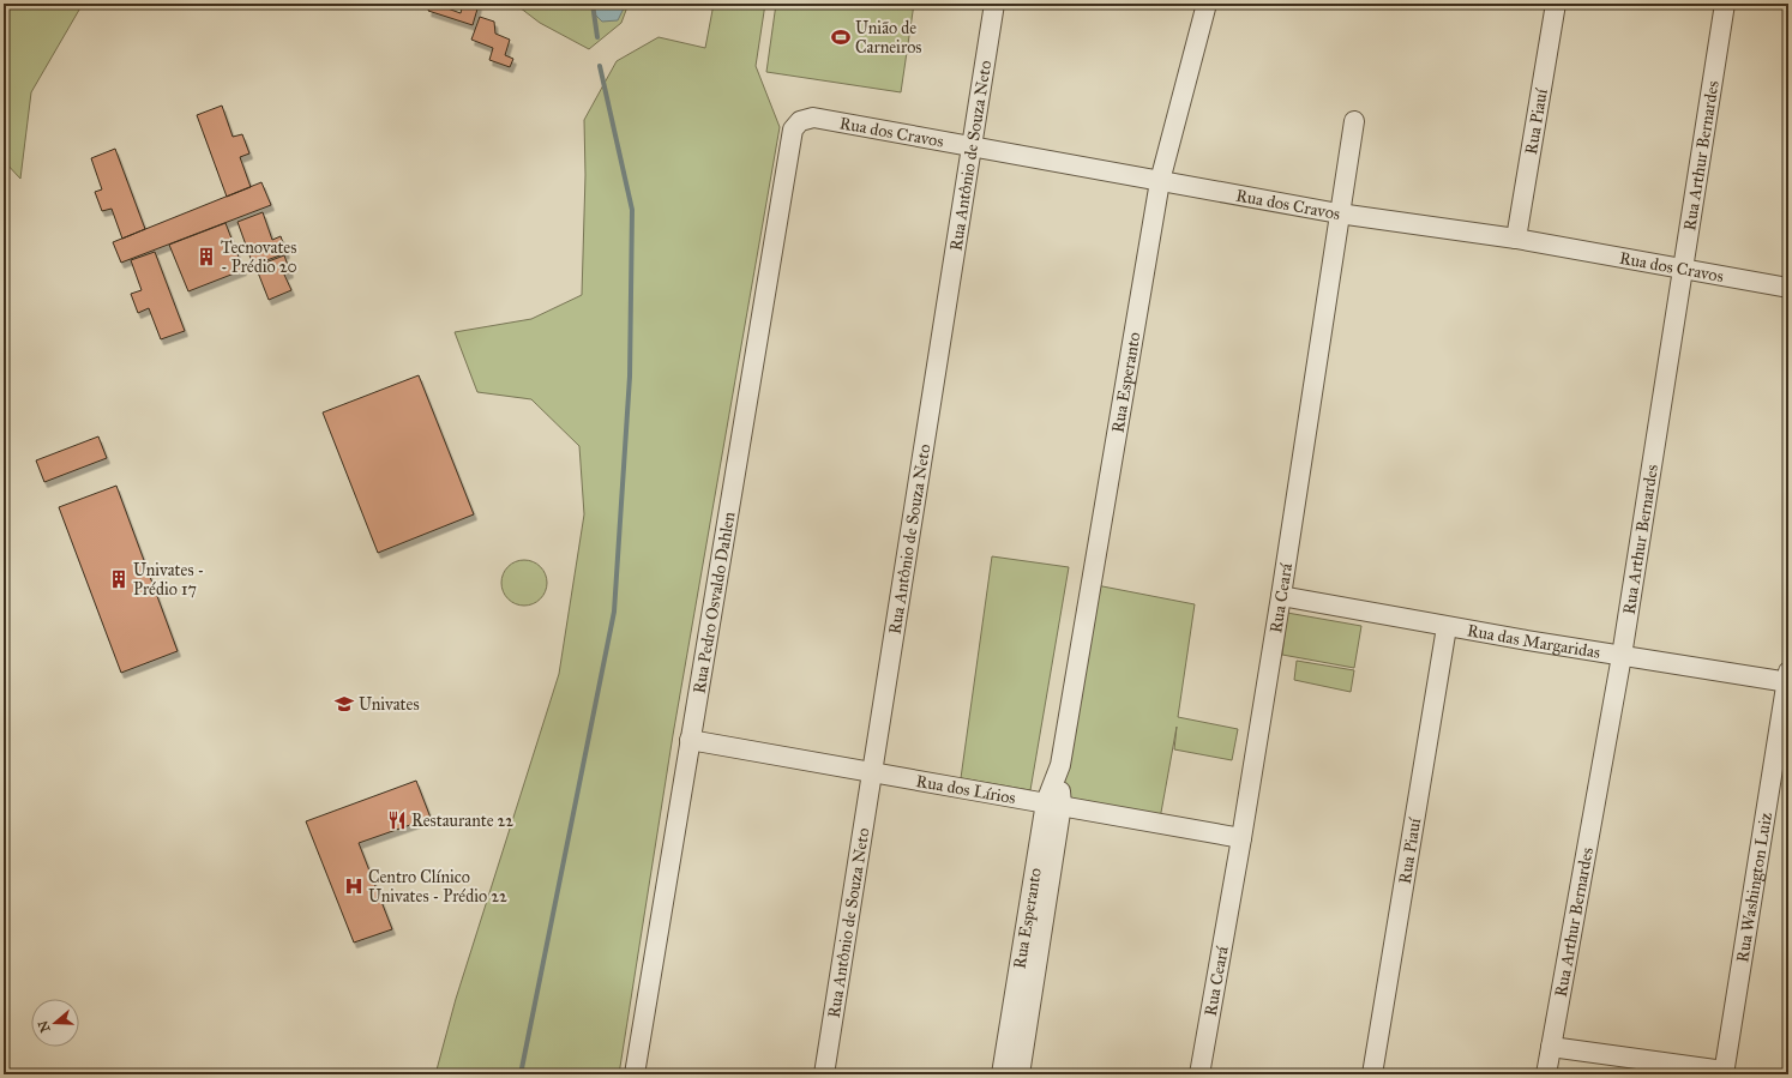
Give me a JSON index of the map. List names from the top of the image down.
{
  "streets": {
    "street": [
      "Rua Piauí",
      "Rua dos Cravos",
      "Rua Antônio de Souza Neto",
      "Rua Arthur Bernardes",
      "Rua Esperanto",
      "Rua Ceará",
      "Rua Pedro Osvaldo Dahlen",
      "Rua das Margaridas",
      "Rua dos Lírios",
      "Rua Washington Luiz"
    ]
  },
  "crossings": [
    ["Rua Piauí", "Rua dos Cravos"],
    ["Rua Piauí", "Rua das Margaridas"],
    ["Rua dos Cravos", "Rua Antônio de Souza Neto"],
    ["Rua dos Cravos", "Rua Arthur Bernardes"],
    ["Rua dos Cravos", "Rua Esperanto"],
    ["Rua dos Cravos", "Rua Ceará"],
    ["Rua dos Cravos", "Rua Pedro Osvaldo Dahlen"],
    ["Rua Antônio de Souza Neto", "Rua dos Lírios"],
    ["Rua Arthur Bernardes", "Rua das Margaridas"],
    ["Rua Esperanto", "Rua dos Lírios"],
    ["Rua Ceará", "Rua das Margaridas"],
    ["Rua Ceará", "Rua dos Lírios"],
    ["Rua Pedro Osvaldo Dahlen", "Rua dos Lírios"],
    ["Rua das Margaridas", "Rua Washington Luiz"]
  ],
  "places": {
    "sports": ["União de Carneiros"],
    "building": ["Tecnovates - Prédio 20", "Univates - Prédio 17"],
    "school or university": ["Univates"],
    "restaurant": ["Restaurante 22"],
    "hospital": ["Centro Clínico Univates - Prédio 22"]
  },
  "north": "left"
}
